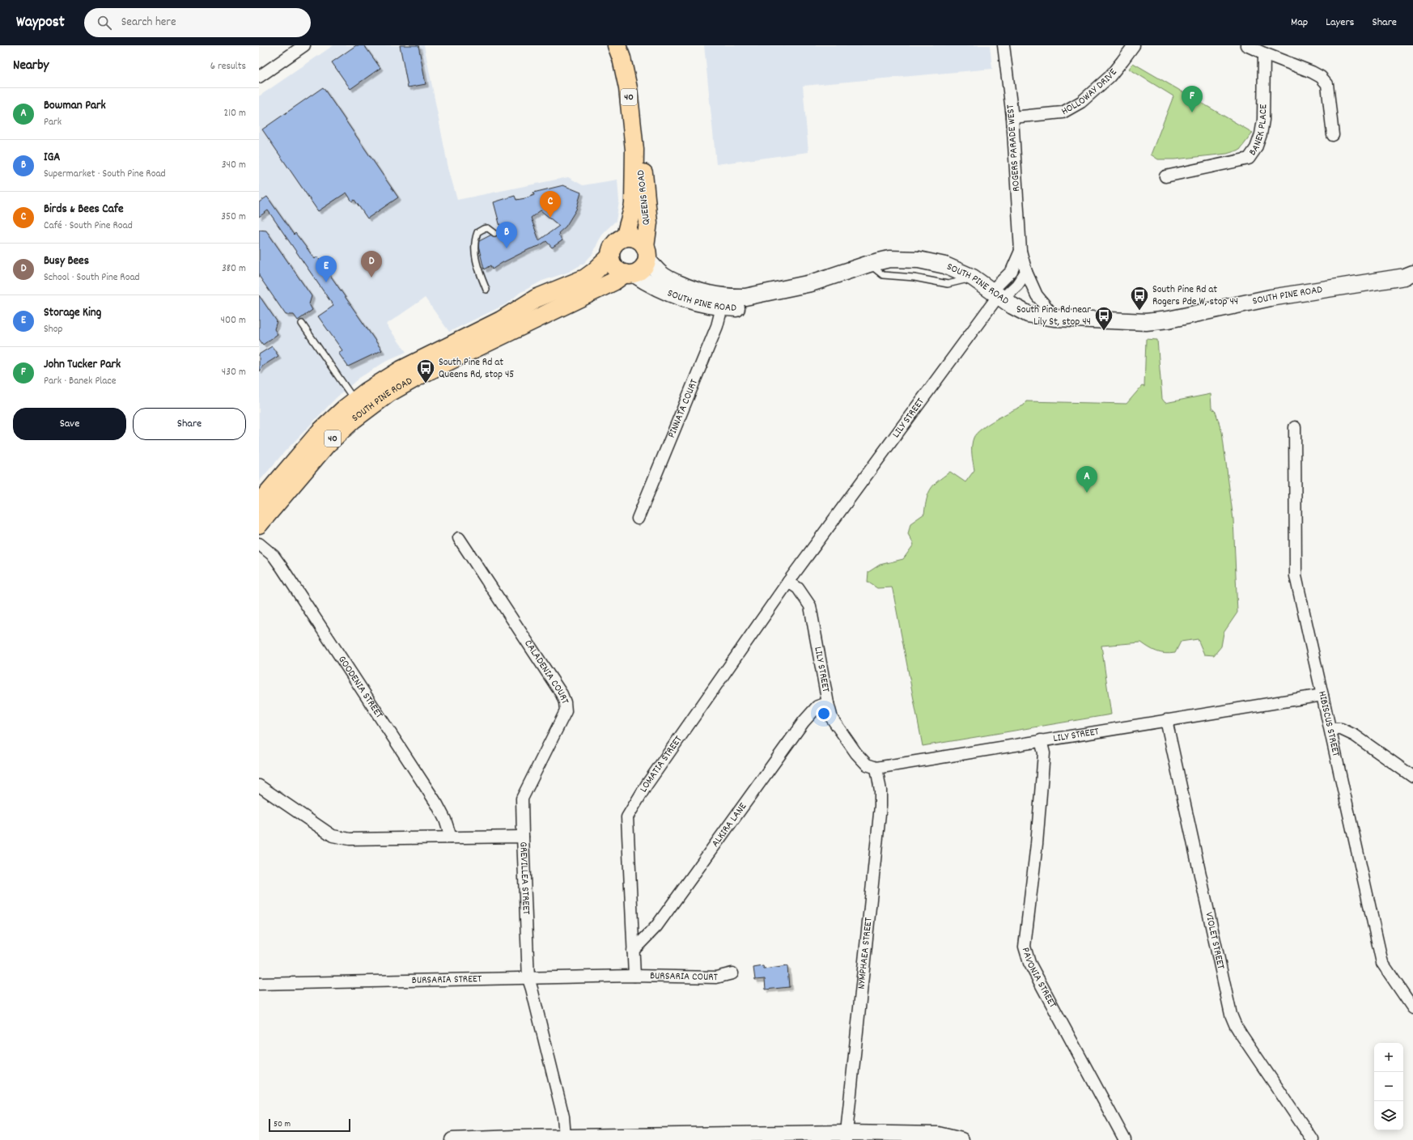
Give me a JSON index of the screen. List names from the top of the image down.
{
  "streets": {
    "main road": ["40", "QUEENS ROAD", "SOUTH PINE ROAD"],
    "street": [
      "HOLLOWAY DRIVE",
      "BANEK PLACE",
      "ROGERS PARADE WEST",
      "PINNATA COURT",
      "LILY STREET",
      "CALADENIA COURT",
      "GOODENIA STREET",
      "HIBISCUS STREET",
      "LOMATIA STREET",
      "ALKIRA LANE",
      "GREVILLEA STREET",
      "VIOLET STREET",
      "NYMPHAEA STREET",
      "BURSARIA COURT",
      "PAVONIA STREET",
      "BURSARIA STREET"
    ]
  },
  "crossings": [
    ["HOLLOWAY DRIVE", "ROGERS PARADE WEST"],
    ["40", "QUEENS ROAD"],
    ["40", "SOUTH PINE ROAD"],
    ["ROGERS PARADE WEST", "SOUTH PINE ROAD"],
    ["ROGERS PARADE WEST", "LILY STREET"],
    ["QUEENS ROAD", "SOUTH PINE ROAD"],
    ["SOUTH PINE ROAD", "PINNATA COURT"],
    ["SOUTH PINE ROAD", "LILY STREET"],
    ["LILY STREET", "HIBISCUS STREET"],
    ["LILY STREET", "LOMATIA STREET"],
    ["LILY STREET", "ALKIRA LANE"],
    ["LILY STREET", "VIOLET STREET"],
    ["LILY STREET", "NYMPHAEA STREET"],
    ["LILY STREET", "PAVONIA STREET"],
    ["CALADENIA COURT", "GREVILLEA STREET"],
    ["GOODENIA STREET", "GREVILLEA STREET"],
    ["LOMATIA STREET", "ALKIRA LANE"],
    ["LOMATIA STREET", "BURSARIA COURT"],
    ["LOMATIA STREET", "BURSARIA STREET"],
    ["GREVILLEA STREET", "BURSARIA STREET"],
    ["BURSARIA COURT", "BURSARIA STREET"]
  ],
  "places": {
    "bus stop": ["South Pine Rd at Rogers Pde W, stop 44", "South Pine Rd near Lily St, stop 44", "South Pine Rd at Queens Rd, stop 45"]
  },
  "scale_bar": "50 m",
  "page": {
    "header": "Waypost",
    "search": "Search here",
    "nav": ["Map", "Layers", "Share"],
    "heading": ["Nearby", "6 results"],
    "pins": [
      "F",
      "C",
      "B",
      "D",
      "E",
      "A"
    ],
    "list": [
      {
        "mark": "A",
        "name": "Bowman Park",
        "note": "Park",
        "value": "210 m"
      },
      {
        "mark": "B",
        "name": "IGA",
        "note": "Supermarket · South Pine Road",
        "value": "340 m"
      },
      {
        "mark": "C",
        "name": "Birds & Bees Cafe",
        "note": "Café · South Pine Road",
        "value": "350 m"
      },
      {
        "mark": "D",
        "name": "Busy Bees",
        "note": "School · South Pine Road",
        "value": "380 m"
      },
      {
        "mark": "E",
        "name": "Storage King",
        "note": "Shop",
        "value": "400 m"
      },
      {
        "mark": "F",
        "name": "John Tucker Park",
        "note": "Park · Banek Place",
        "value": "430 m"
      }
    ],
    "buttons": ["Save", "Share"],
    "map_buttons": ["+", "−"],
    "scale": "50 m"
  }
}
